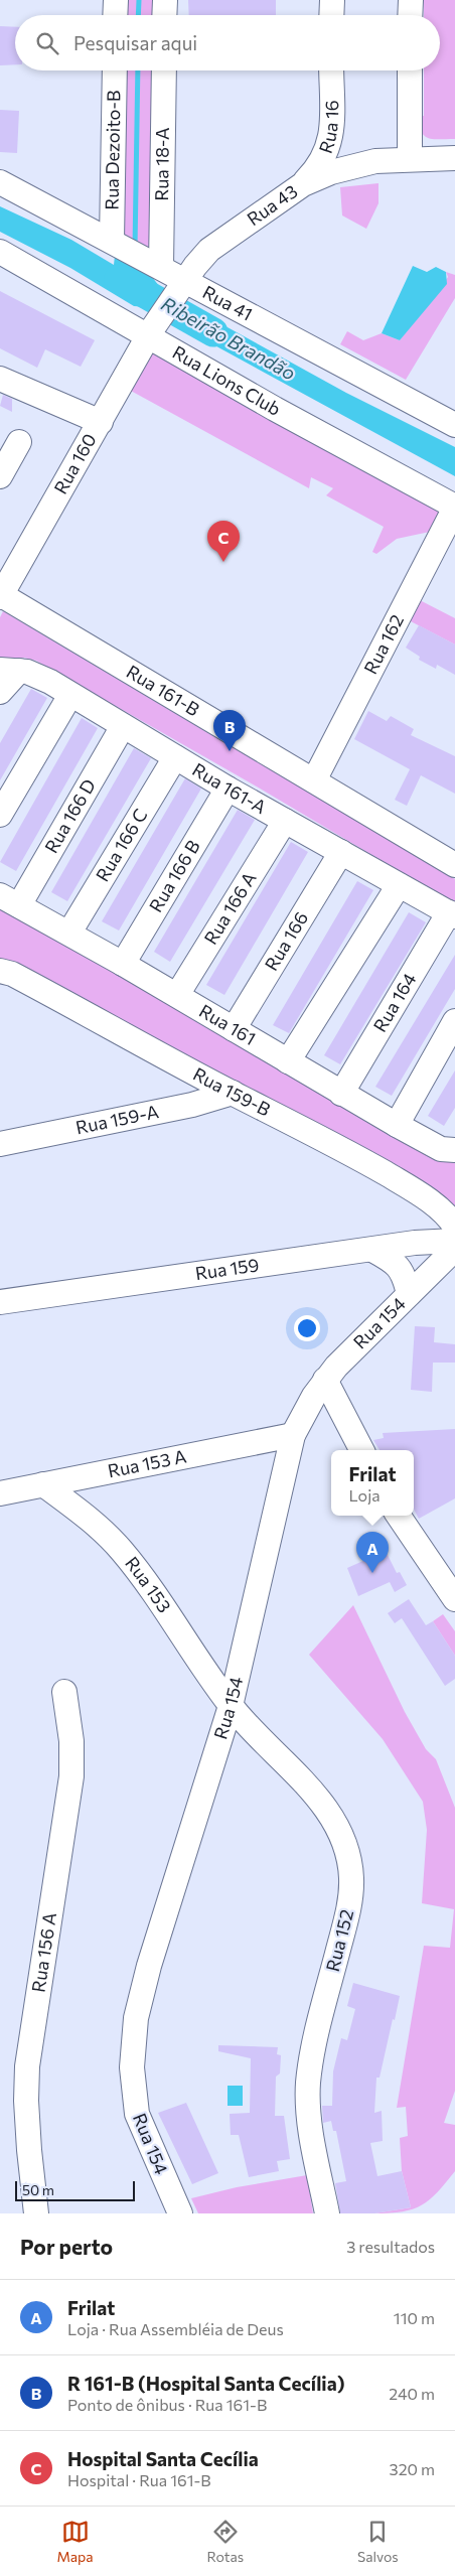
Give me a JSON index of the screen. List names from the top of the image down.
{
  "streets": {
    "street": [
      "Rua 16",
      "Rua Dezoito-B",
      "Rua 18-A",
      "Rua 43",
      "Rua 41",
      "Rua Lions Club",
      "Rua 160",
      "Rua 162",
      "Rua 161-B",
      "Rua 161-A",
      "Rua 166 D",
      "Rua 166 C",
      "Rua 166 B",
      "Rua 166 A",
      "Rua 166",
      "Rua 164",
      "Rua 161",
      "Rua 159-B",
      "Rua 159-A",
      "Rua 159",
      "Rua 154",
      "Rua 153 A",
      "Rua 153",
      "Rua 152",
      "Rua 156 A"
    ]
  },
  "crossings": [
    ["Rua 16", "Rua 43"],
    ["Rua Dezoito-B", "Rua 41"],
    ["Rua 18-A", "Rua 43"],
    ["Rua 18-A", "Rua 41"],
    ["Rua 43", "Rua 41"],
    ["Rua Lions Club", "Rua 160"],
    ["Rua Lions Club", "Rua 162"],
    ["Rua 160", "Rua 161-B"],
    ["Rua 162", "Rua 161-B"],
    ["Rua 161-A", "Rua 166 D"],
    ["Rua 161-A", "Rua 166 C"],
    ["Rua 161-A", "Rua 166 B"],
    ["Rua 161-A", "Rua 166 A"],
    ["Rua 161-A", "Rua 166"],
    ["Rua 161-A", "Rua 164"],
    ["Rua 166 D", "Rua 161"],
    ["Rua 166 C", "Rua 161"],
    ["Rua 166 B", "Rua 161"],
    ["Rua 166 A", "Rua 161"],
    ["Rua 166", "Rua 161"],
    ["Rua 164", "Rua 161"],
    ["Rua 159-B", "Rua 159-A"],
    ["Rua 154", "Rua 153 A"],
    ["Rua 154", "Rua 153"],
    ["Rua 154", "Rua 152"],
    ["Rua 153 A", "Rua 153"],
    ["Rua 153", "Rua 152"]
  ],
  "water": ["Ribeirão Brandão"],
  "scale_bar": "50 m",
  "page": {
    "search": "Pesquisar aqui",
    "pins": ["C", "B", "A"],
    "popup": ["Frilat", "Loja"],
    "scale": "50 m",
    "heading": ["Por perto", "3 resultados"],
    "list": [
      {
        "mark": "A",
        "name": "Frilat",
        "note": "Loja · Rua Assembléia de Deus",
        "value": "110 m"
      },
      {
        "mark": "B",
        "name": "R 161-B (Hospital Santa Cecília)",
        "note": "Ponto de ônibus · Rua 161-B",
        "value": "240 m"
      },
      {
        "mark": "C",
        "name": "Hospital Santa Cecília",
        "note": "Hospital · Rua 161-B",
        "value": "320 m"
      }
    ],
    "nav": ["Mapa", "Rotas", "Salvos"]
  }
}
